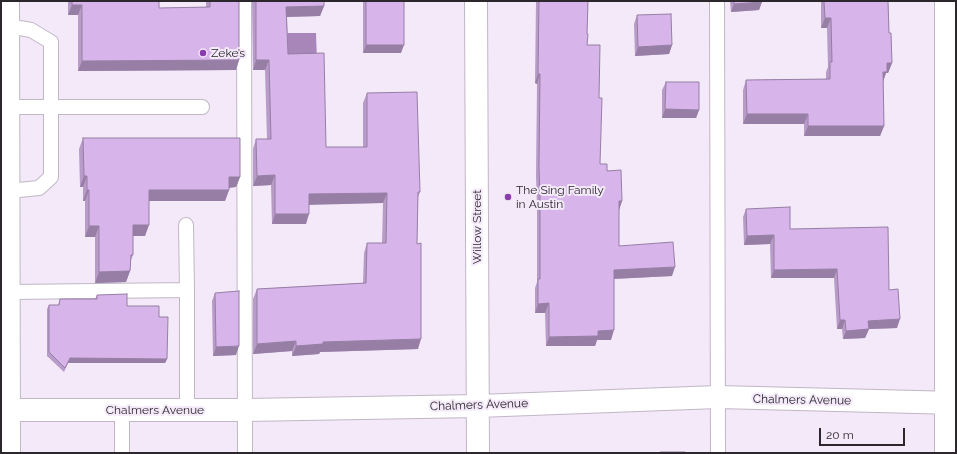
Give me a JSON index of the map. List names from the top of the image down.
{
  "streets": {
    "street": ["Willow Street", "Chalmers Avenue"]
  },
  "crossings": [
    ["Willow Street", "Chalmers Avenue"]
  ],
  "places": ["Zeke’s", "The Sing Family in Austin"],
  "scale_bar": "20 m"
}
